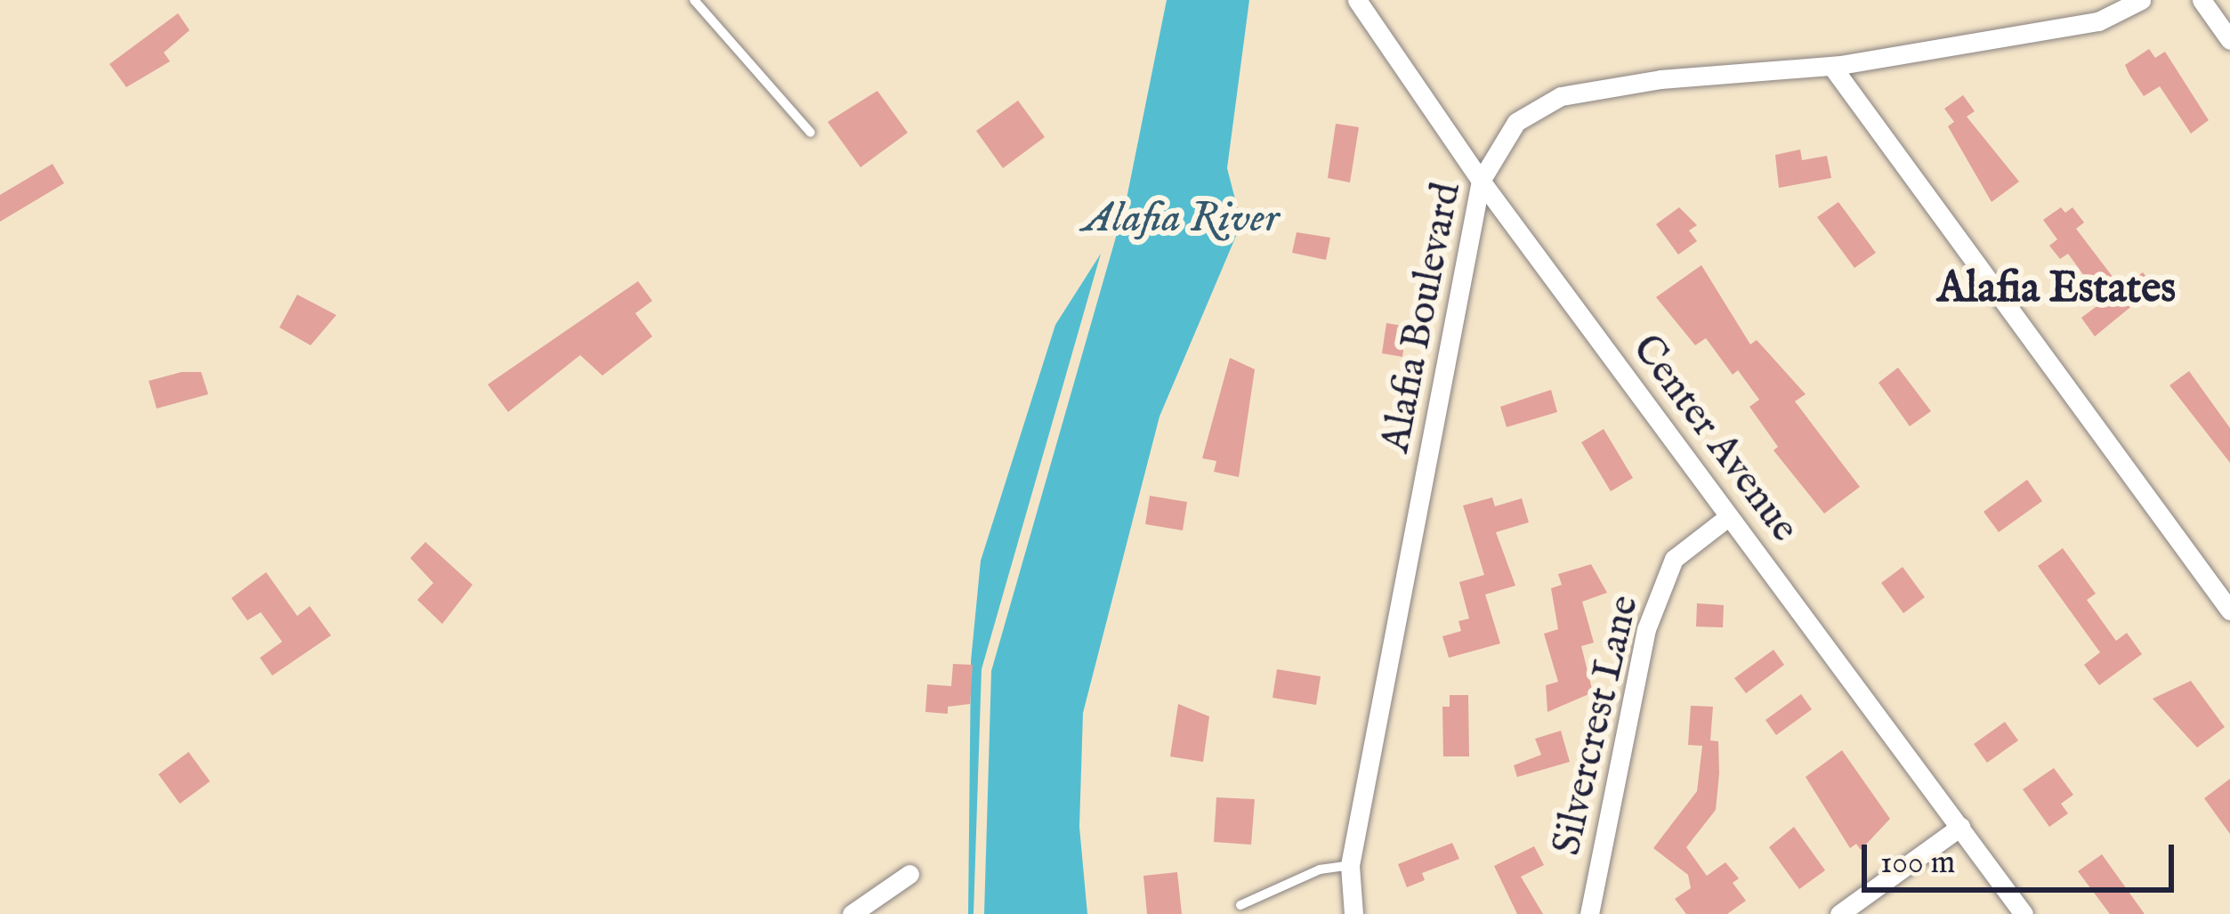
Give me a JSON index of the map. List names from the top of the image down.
{
  "streets": {
    "street": ["Alafia Boulevard", "Center Avenue", "Silvercrest Lane"]
  },
  "crossings": [
    ["Alafia Boulevard", "Center Avenue"],
    ["Center Avenue", "Silvercrest Lane"]
  ],
  "districts": ["Alafia Estates"],
  "water": ["Alafia River"],
  "scale_bar": "100 m"
}
